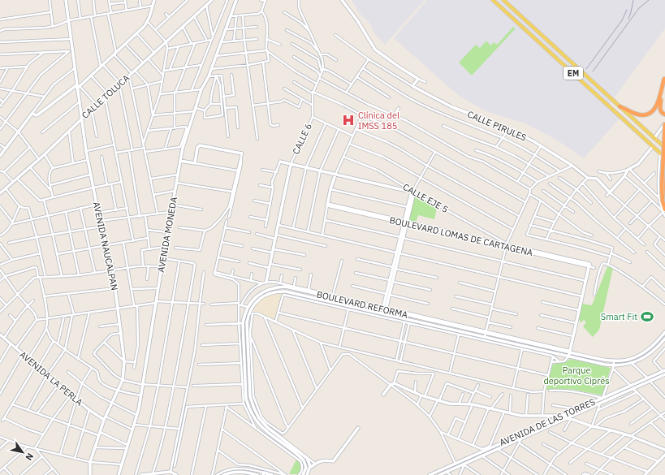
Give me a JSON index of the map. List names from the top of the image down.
{
  "streets": {
    "main road": [
      "EM",
      "CALLE TOLUCA",
      "CALLE PIRULES",
      "CALLE 6",
      "AVENIDA MONEDA",
      "BOULEVARD LOMAS DE CARTAGENA",
      "AVENIDA NAUCALPAN",
      "BOULEVARD REFORMA",
      "AVENIDA LA PERLA",
      "AVENIDA DE LAS TORRES"
    ],
    "street": ["CALLE EJE 5"]
  },
  "crossings": [
    ["CALLE TOLUCA", "AVENIDA NAUCALPAN"],
    ["CALLE EJE 5", "BOULEVARD LOMAS DE CARTAGENA"],
    ["AVENIDA NAUCALPAN", "AVENIDA LA PERLA"]
  ],
  "parks": ["Parque deportivo Ciprés"],
  "places": {
    "hospital": ["Clínica del IMSS 185"],
    "sports": ["Smart Fit"]
  },
  "north": "bottom right"
}
